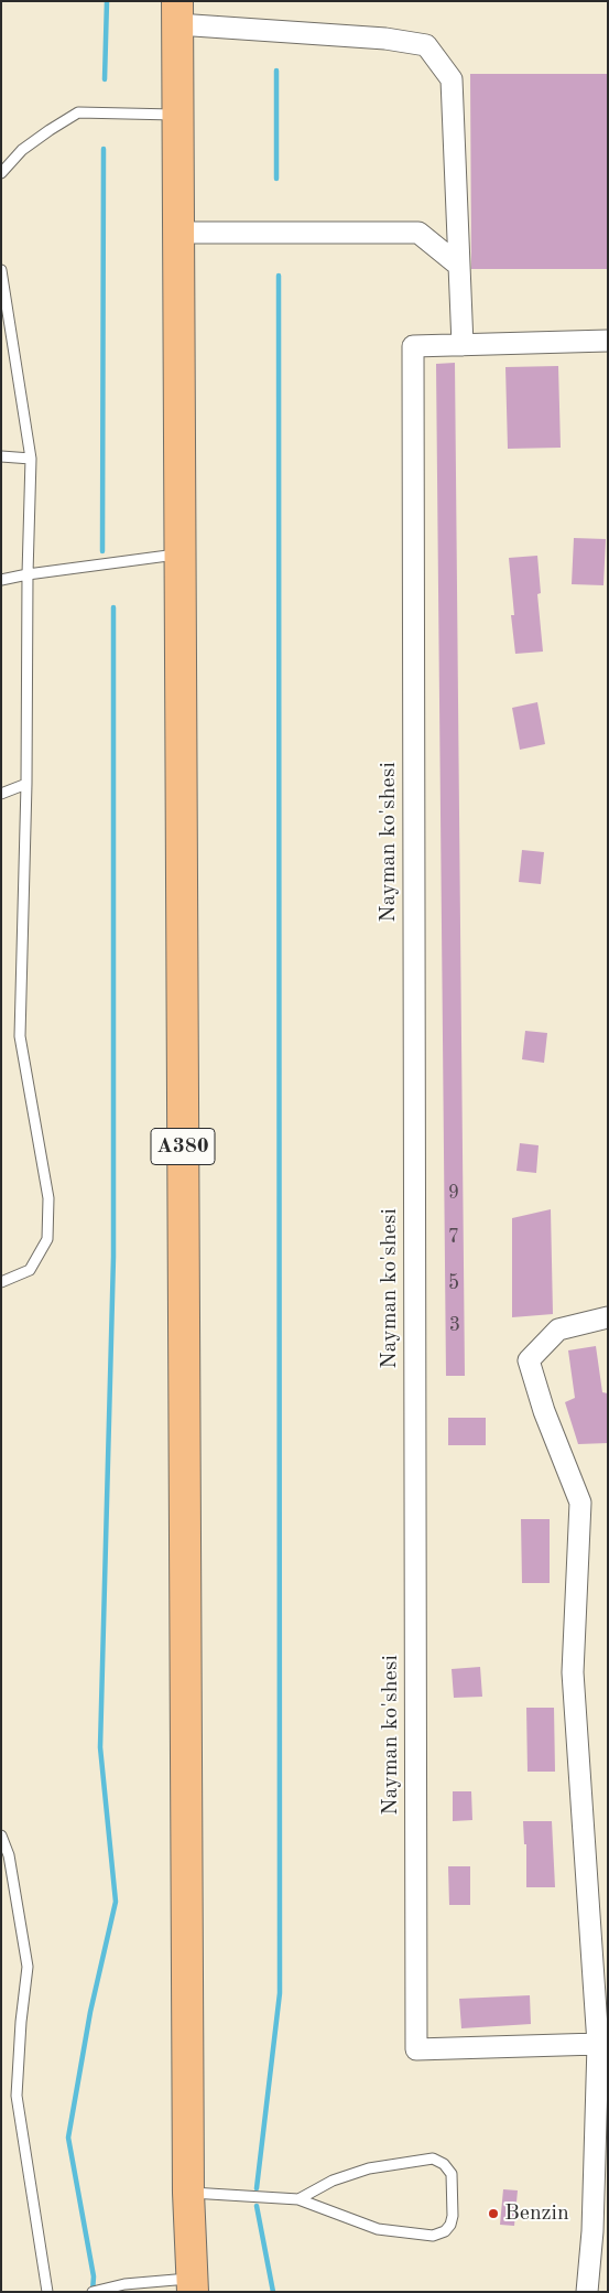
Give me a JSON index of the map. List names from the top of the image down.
{
  "streets": {
    "highway": ["A380"],
    "street": ["Nayman ko'shesi"]
  },
  "places": ["Benzin"],
  "house_numbers": [
    "9",
    "7",
    "5",
    "3"
  ]
}
